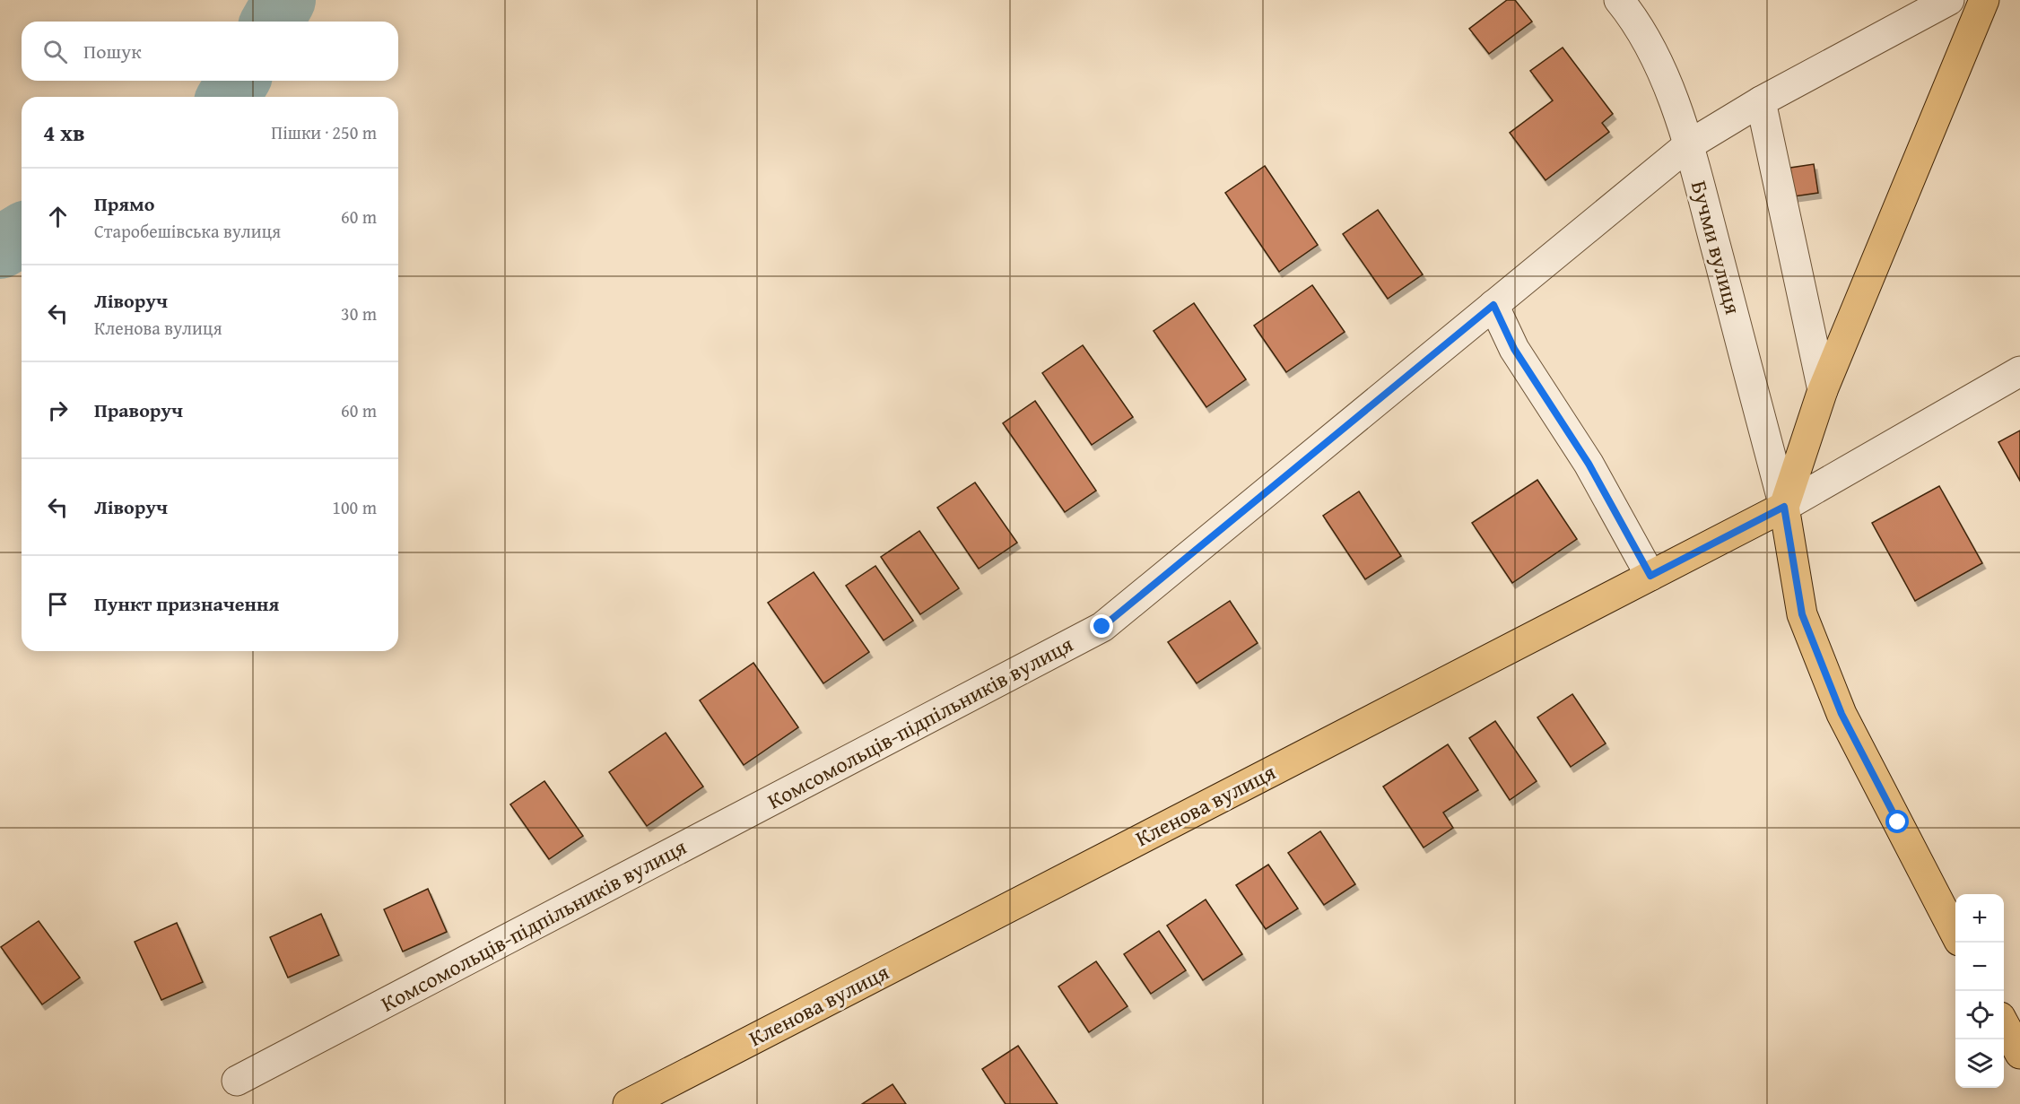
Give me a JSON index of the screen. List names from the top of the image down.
{
  "streets": {
    "main road": ["Кленова вулиця"],
    "street": ["Бучми вулиця", "Комсомольців-підпільників вулиця"]
  },
  "crossings": [
    ["Бучми вулиця", "Комсомольців-підпільників вулиця"],
    ["Бучми вулиця", "Кленова вулиця"]
  ],
  "page": {
    "search": "Пошук",
    "heading": ["4 хв", "Пішки · 250 m"],
    "list": [
      ["Прямо", "Старобешівська вулиця", "60 m"],
      ["Ліворуч", "Кленова вулиця", "30 m"],
      ["Праворуч", "60 m"],
      ["Ліворуч", "100 m"],
      "Пункт призначення"
    ],
    "map_buttons": ["+", "−"]
  }
}
